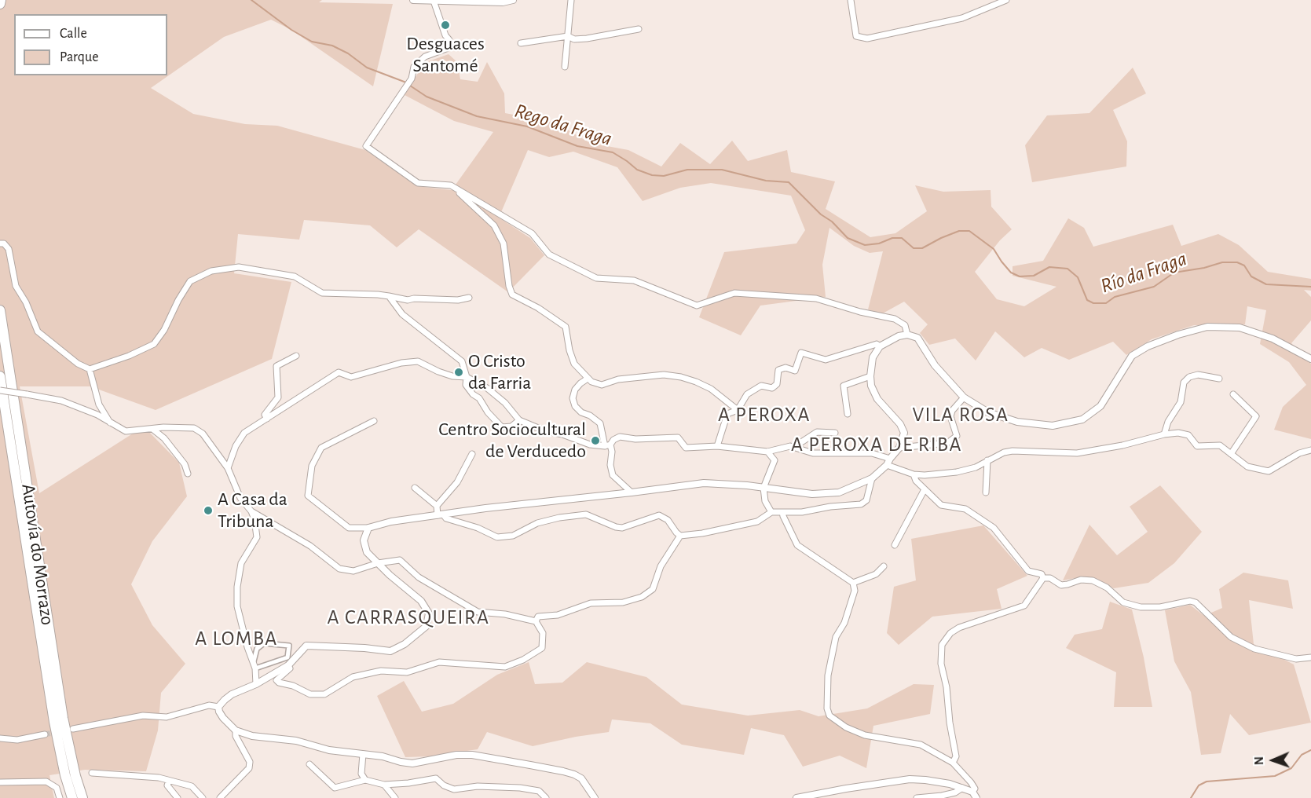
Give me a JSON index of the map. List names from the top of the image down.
{
  "streets": {
    "highway": ["Autovía do Morrazo"]
  },
  "districts": [
    "A PEROXA",
    "VILA ROSA",
    "A PEROXA DE RIBA",
    "A CARRASQUEIRA",
    "A LOMBA"
  ],
  "water": ["Rego da Fraga", "Río da Fraga"],
  "places": [
    "Desguaces Santomé",
    "O Cristo da Farria",
    "Centro Sociocultural de Verducedo",
    "A Casa da Tribuna"
  ],
  "legend": ["Calle", "Parque"],
  "north": "left"
}
